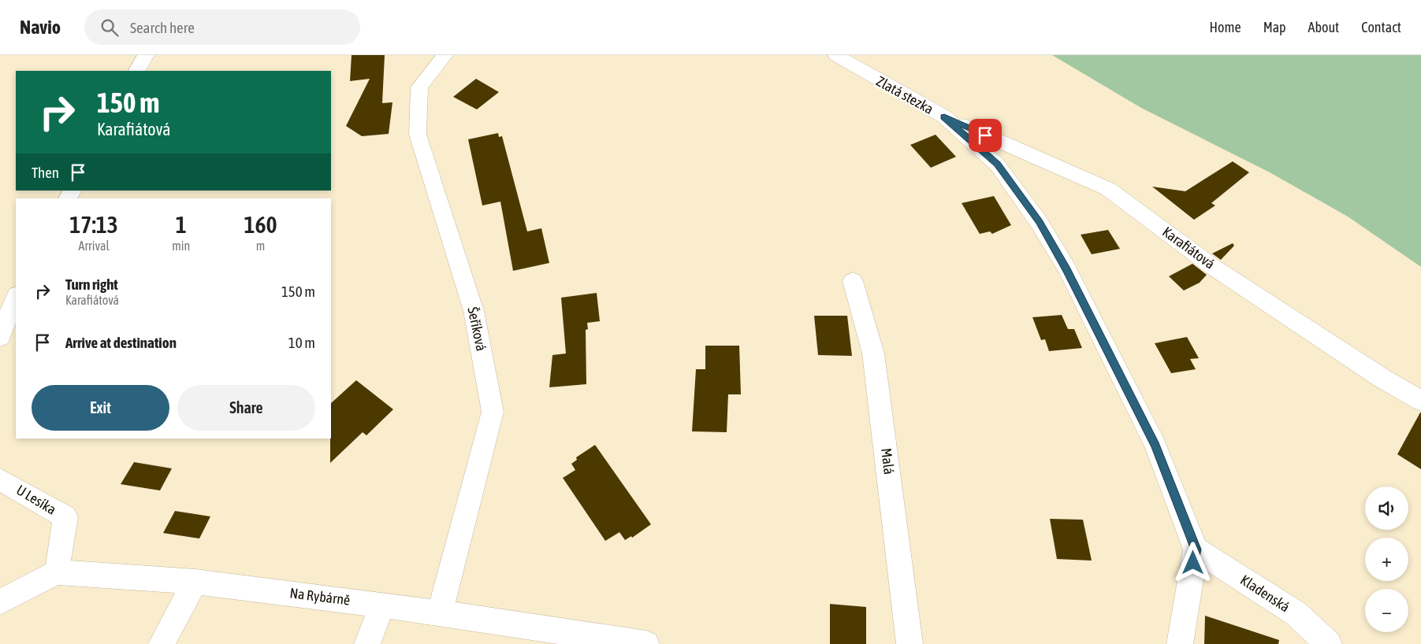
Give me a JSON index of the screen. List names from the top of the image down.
{
  "streets": {
    "street": [
      "Zlatá stezka",
      "Karafiátová",
      "Šeříková",
      "Malá",
      "U Lesíka",
      "Kladenská",
      "Na Rybárně"
    ]
  },
  "crossings": [
    ["Zlatá stezka", "Karafiátová"],
    ["Zlatá stezka", "Kladenská"],
    ["Šeříková", "Na Rybárně"],
    ["U Lesíka", "Na Rybárně"]
  ],
  "page": {
    "header": "Navio",
    "search": "Search here",
    "nav": [
      "Home",
      "Map",
      "About",
      "Contact"
    ],
    "turn": ["150 m", "Karafiátová"],
    "then": "Then",
    "eta": [
      "17:13",
      "Arrival",
      "1",
      "min",
      "160",
      "m"
    ],
    "list": [
      {
        "name": "Turn right",
        "note": "Karafiátová",
        "value": "150 m"
      },
      {
        "name": "Arrive at destination",
        "value": "10 m"
      }
    ],
    "buttons": ["Exit", "Share"],
    "map_buttons": ["+", "−"]
  }
}
